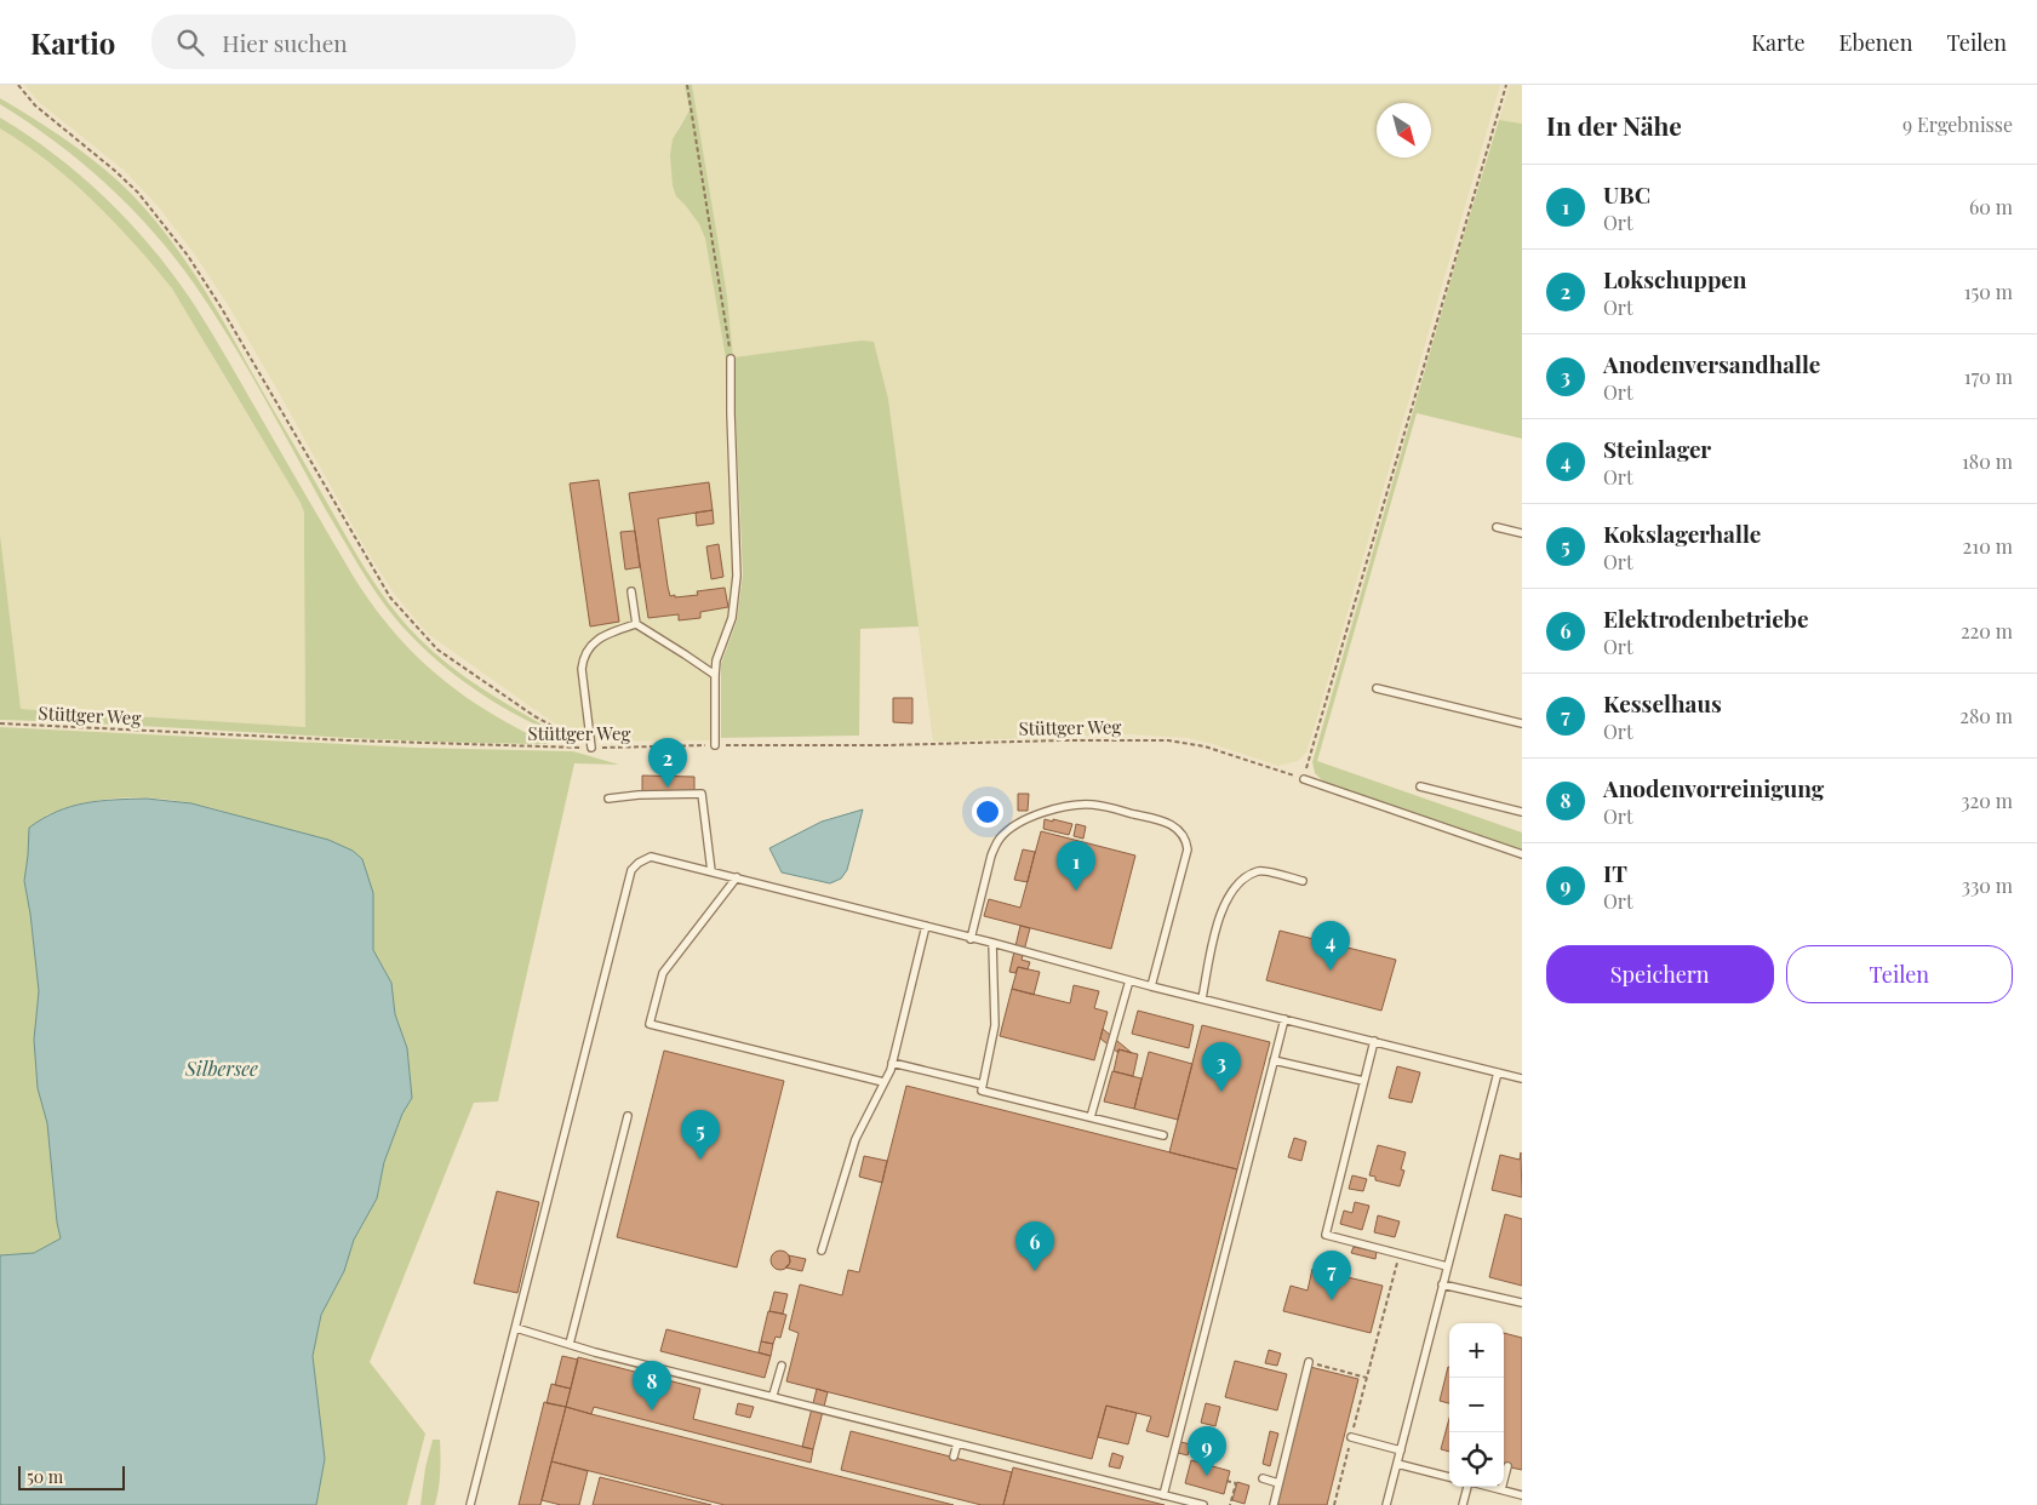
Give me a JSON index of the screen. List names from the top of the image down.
{
  "streets": {
    "path": ["Stüttger Weg"]
  },
  "water": ["Silbersee"],
  "scale_bar": "50 m",
  "north": "bottom right",
  "page": {
    "header": "Kartio",
    "search": "Hier suchen",
    "nav": ["Karte", "Ebenen", "Teilen"],
    "heading": ["In der Nähe", "9 Ergebnisse"],
    "list": [
      {
        "mark": "1",
        "name": "UBC",
        "note": "Ort",
        "value": "60 m"
      },
      {
        "mark": "2",
        "name": "Lokschuppen",
        "note": "Ort",
        "value": "150 m"
      },
      {
        "mark": "3",
        "name": "Anodenversandhalle",
        "note": "Ort",
        "value": "170 m"
      },
      {
        "mark": "4",
        "name": "Steinlager",
        "note": "Ort",
        "value": "180 m"
      },
      {
        "mark": "5",
        "name": "Kokslagerhalle",
        "note": "Ort",
        "value": "210 m"
      },
      {
        "mark": "6",
        "name": "Elektrodenbetriebe",
        "note": "Ort",
        "value": "220 m"
      },
      {
        "mark": "7",
        "name": "Kesselhaus",
        "note": "Ort",
        "value": "280 m"
      },
      {
        "mark": "8",
        "name": "Anodenvorreinigung",
        "note": "Ort",
        "value": "320 m"
      },
      {
        "mark": "9",
        "name": "IT",
        "note": "Ort",
        "value": "330 m"
      }
    ],
    "pins": [
      "2",
      "1",
      "4",
      "3",
      "5",
      "6",
      "7",
      "8",
      "9"
    ],
    "buttons": ["Speichern", "Teilen"],
    "map_buttons": ["+", "−"],
    "scale": "50 m"
  }
}
